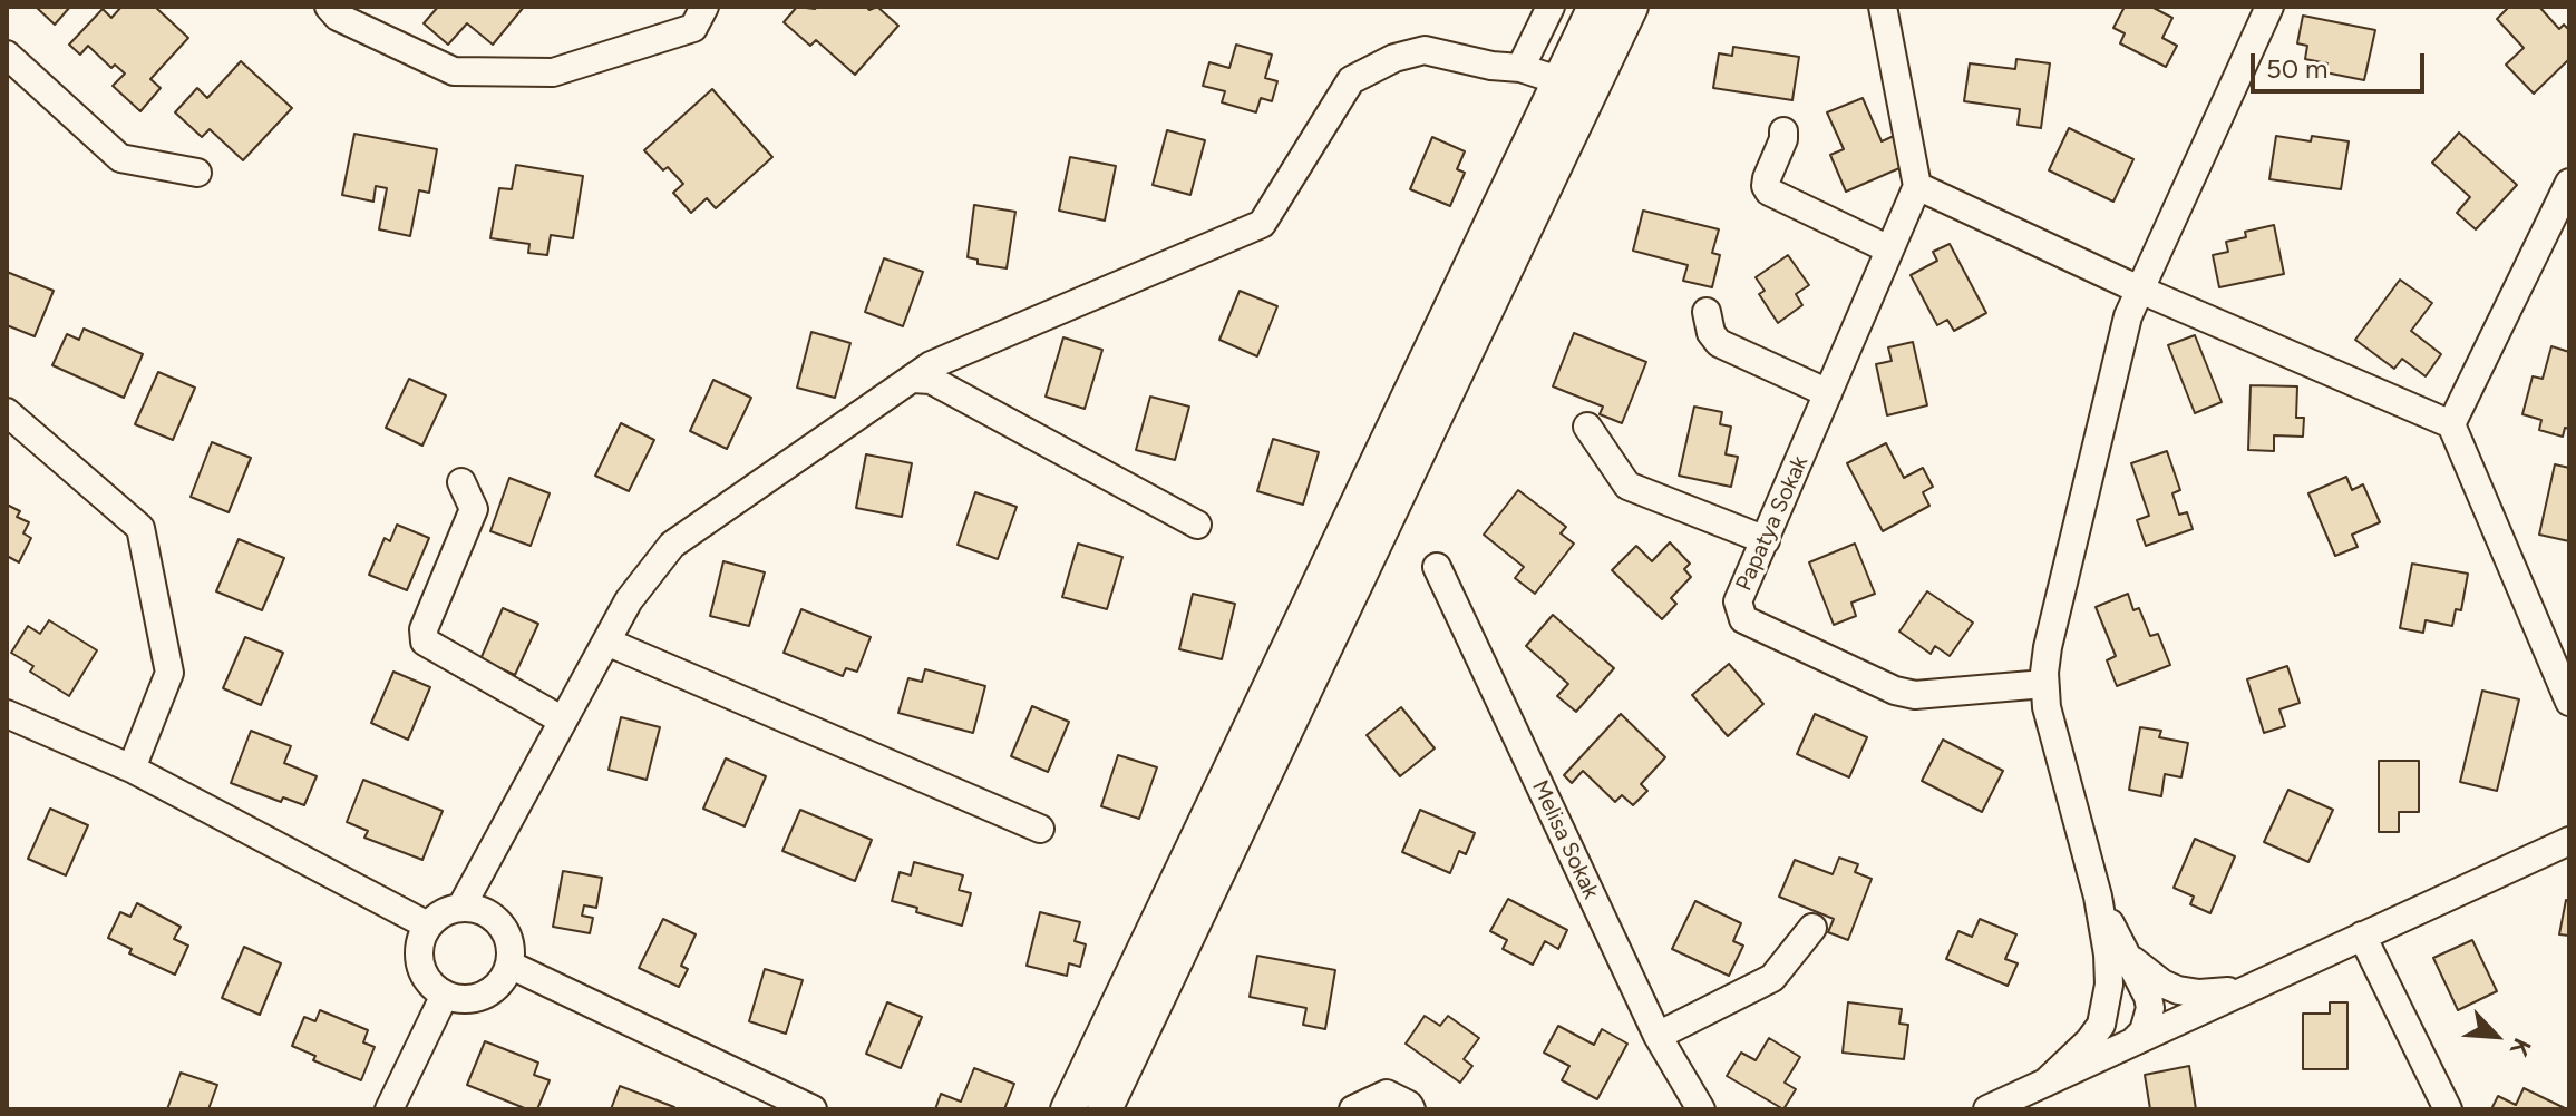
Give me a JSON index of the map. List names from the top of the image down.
{
  "streets": {
    "street": ["Papatya Sokak", "Melisa Sokak"]
  },
  "scale_bar": "50 m",
  "north": "bottom right"
}
